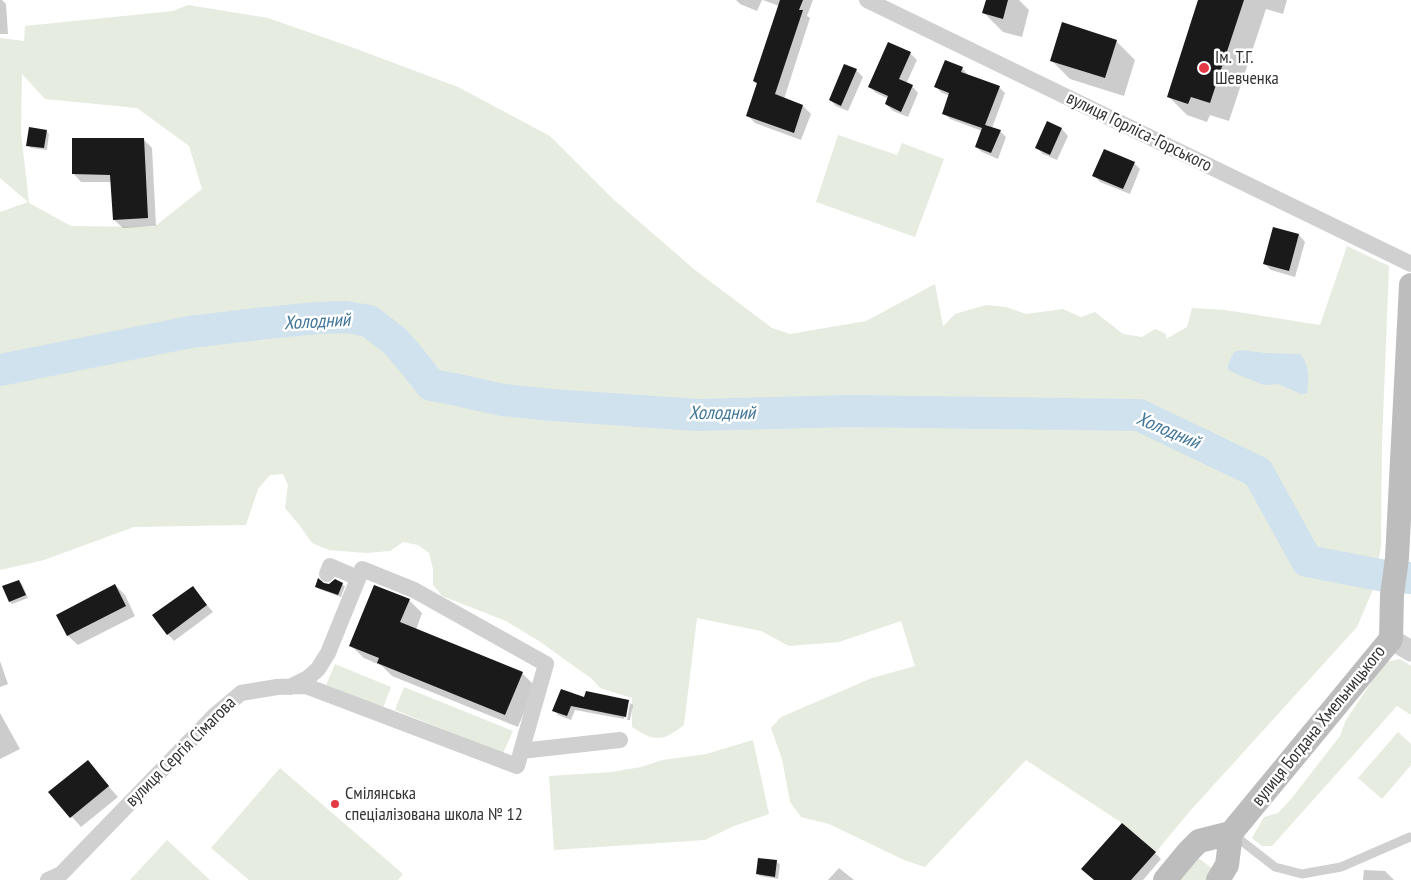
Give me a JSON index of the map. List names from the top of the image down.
{
  "streets": {
    "main road": ["вулиця Богдана Хмельницького"],
    "street": ["вулиця Горліса-Горського", "вулиця Сергія Сімагова"]
  },
  "water": ["Холодний"],
  "places": ["Ім. Т.Г. Шевченка", "Смілянська спеціалізована школа № 12"]
}
